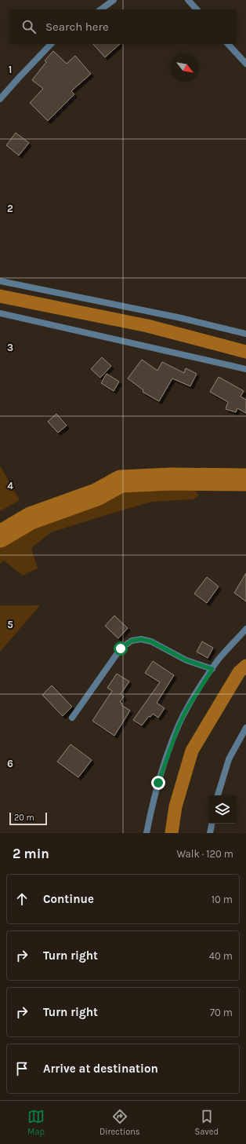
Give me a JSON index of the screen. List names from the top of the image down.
{
  "scale_bar": "20 m",
  "north": "bottom right",
  "page": {
    "search": "Search here",
    "scale": "20 m",
    "heading": ["2 min", "Walk · 120 m"],
    "list": [
      ["Continue", "10 m"],
      ["Turn right", "40 m"],
      ["Turn right", "70 m"],
      "Arrive at destination"
    ],
    "nav": ["Map", "Directions", "Saved"]
  },
  "grid": {
    "rows": [
      "1",
      "2",
      "3",
      "4",
      "5",
      "6"
    ]
  }
}
